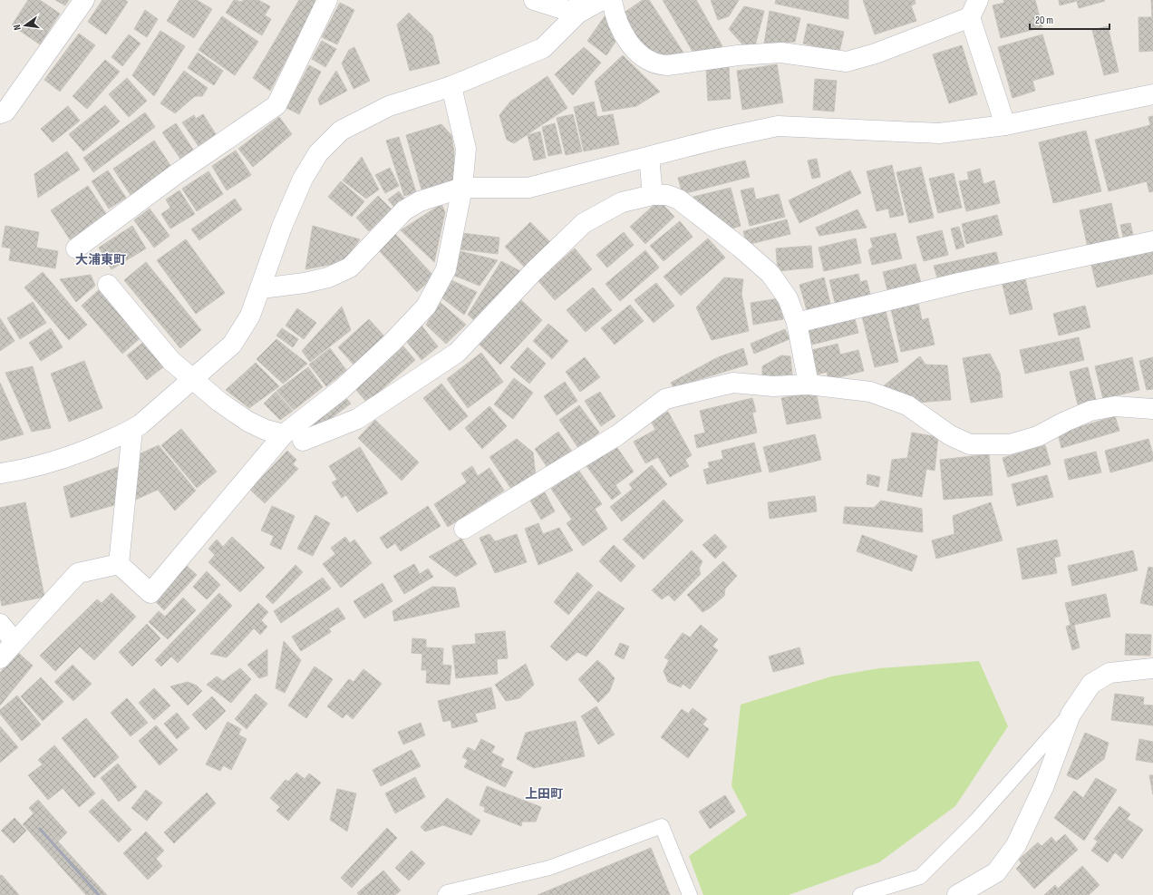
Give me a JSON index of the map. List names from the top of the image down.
{
  "districts": ["大浦東町", "上田町"],
  "scale_bar": "20 m",
  "north": "left"
}
